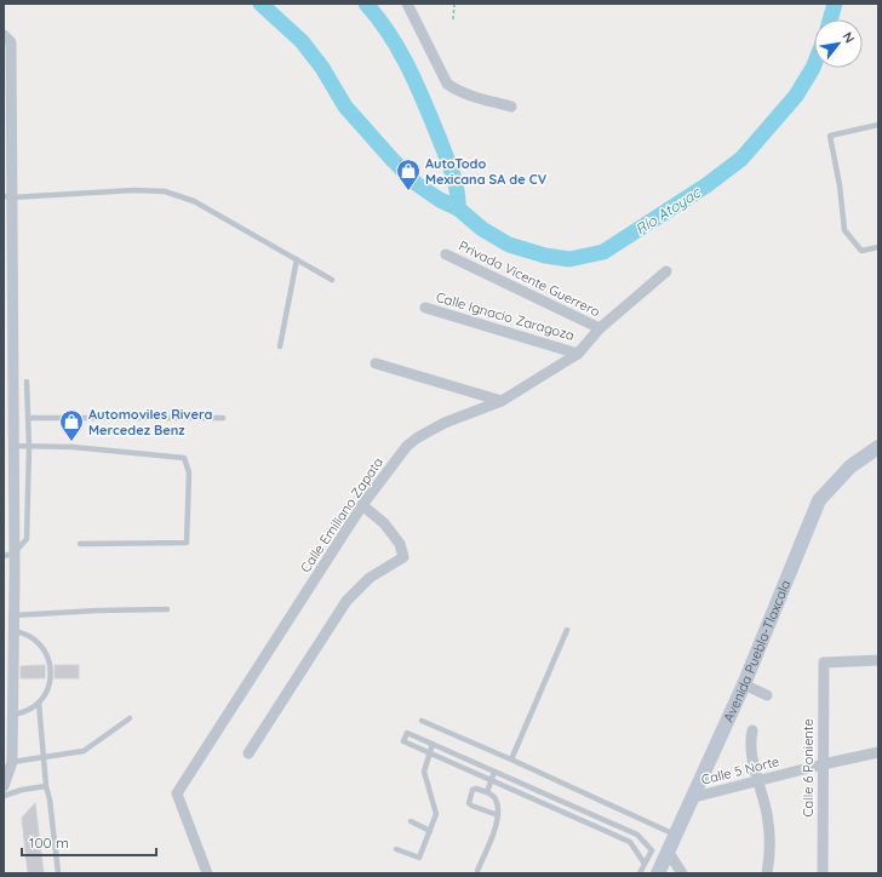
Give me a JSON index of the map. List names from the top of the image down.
{
  "streets": {
    "main road": ["Avenida Puebla-Tlaxcala"],
    "street": [
      "Privada Vicente Guerrero",
      "Calle Ignacio Zaragoza",
      "Calle Emiliano Zapata",
      "Calle 6 Poniente",
      "Calle 5 Norte"
    ]
  },
  "crossings": [
    ["Privada Vicente Guerrero", "Calle Emiliano Zapata"],
    ["Calle Ignacio Zaragoza", "Calle Emiliano Zapata"],
    ["Avenida Puebla-Tlaxcala", "Calle 5 Norte"],
    ["Calle 6 Poniente", "Calle 5 Norte"]
  ],
  "water": ["Río Atoyac"],
  "places": {
    "shop": ["AutoTodo Mexicana SA de CV", "Automoviles Rivera Mercedez Benz"]
  },
  "scale_bar": "100 m",
  "north": "top right"
}
